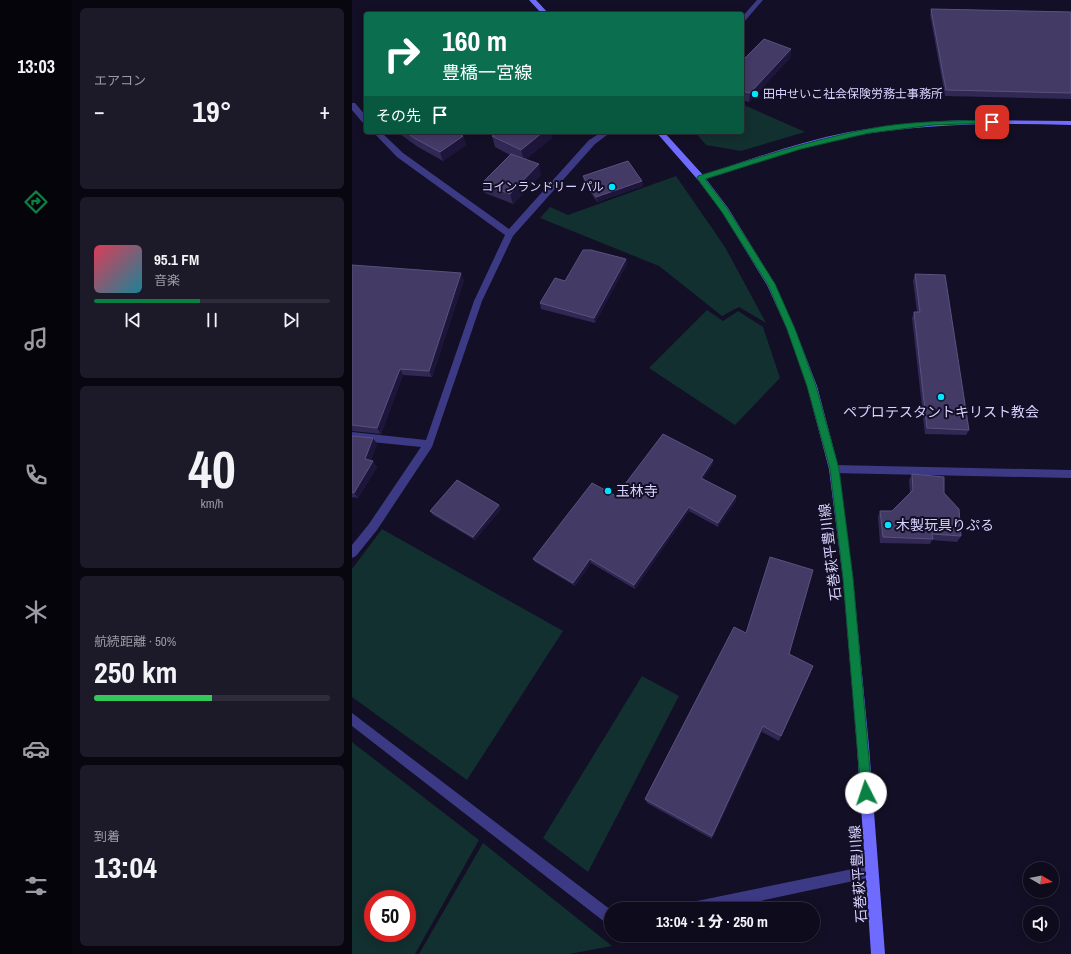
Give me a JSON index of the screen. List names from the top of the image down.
{
  "streets": {
    "main road": ["石巻萩平豊川線"]
  },
  "places": [
    "田中せいこ社会保険労務士事務所",
    "コインランドリー パル",
    "ペプロテスタントキリスト教会",
    "玉林寺",
    "木製玩具りぷる"
  ],
  "north": "right",
  "page": {
    "tabs": "13:03",
    "tile": [
      "エアコン",
      ["40", "km/h"],
      ["航続距離 · 50%", "250 km"],
      ["到着", "13:04"]
    ],
    "turn": ["160 m", "豊橋一宮線"],
    "heat": ["−", "19°", "+"],
    "then": "その先",
    "song": ["95.1 FM", "音楽"],
    "limit": "50",
    "trip": "13:04 · 1 分 · 250 m"
  }
}
